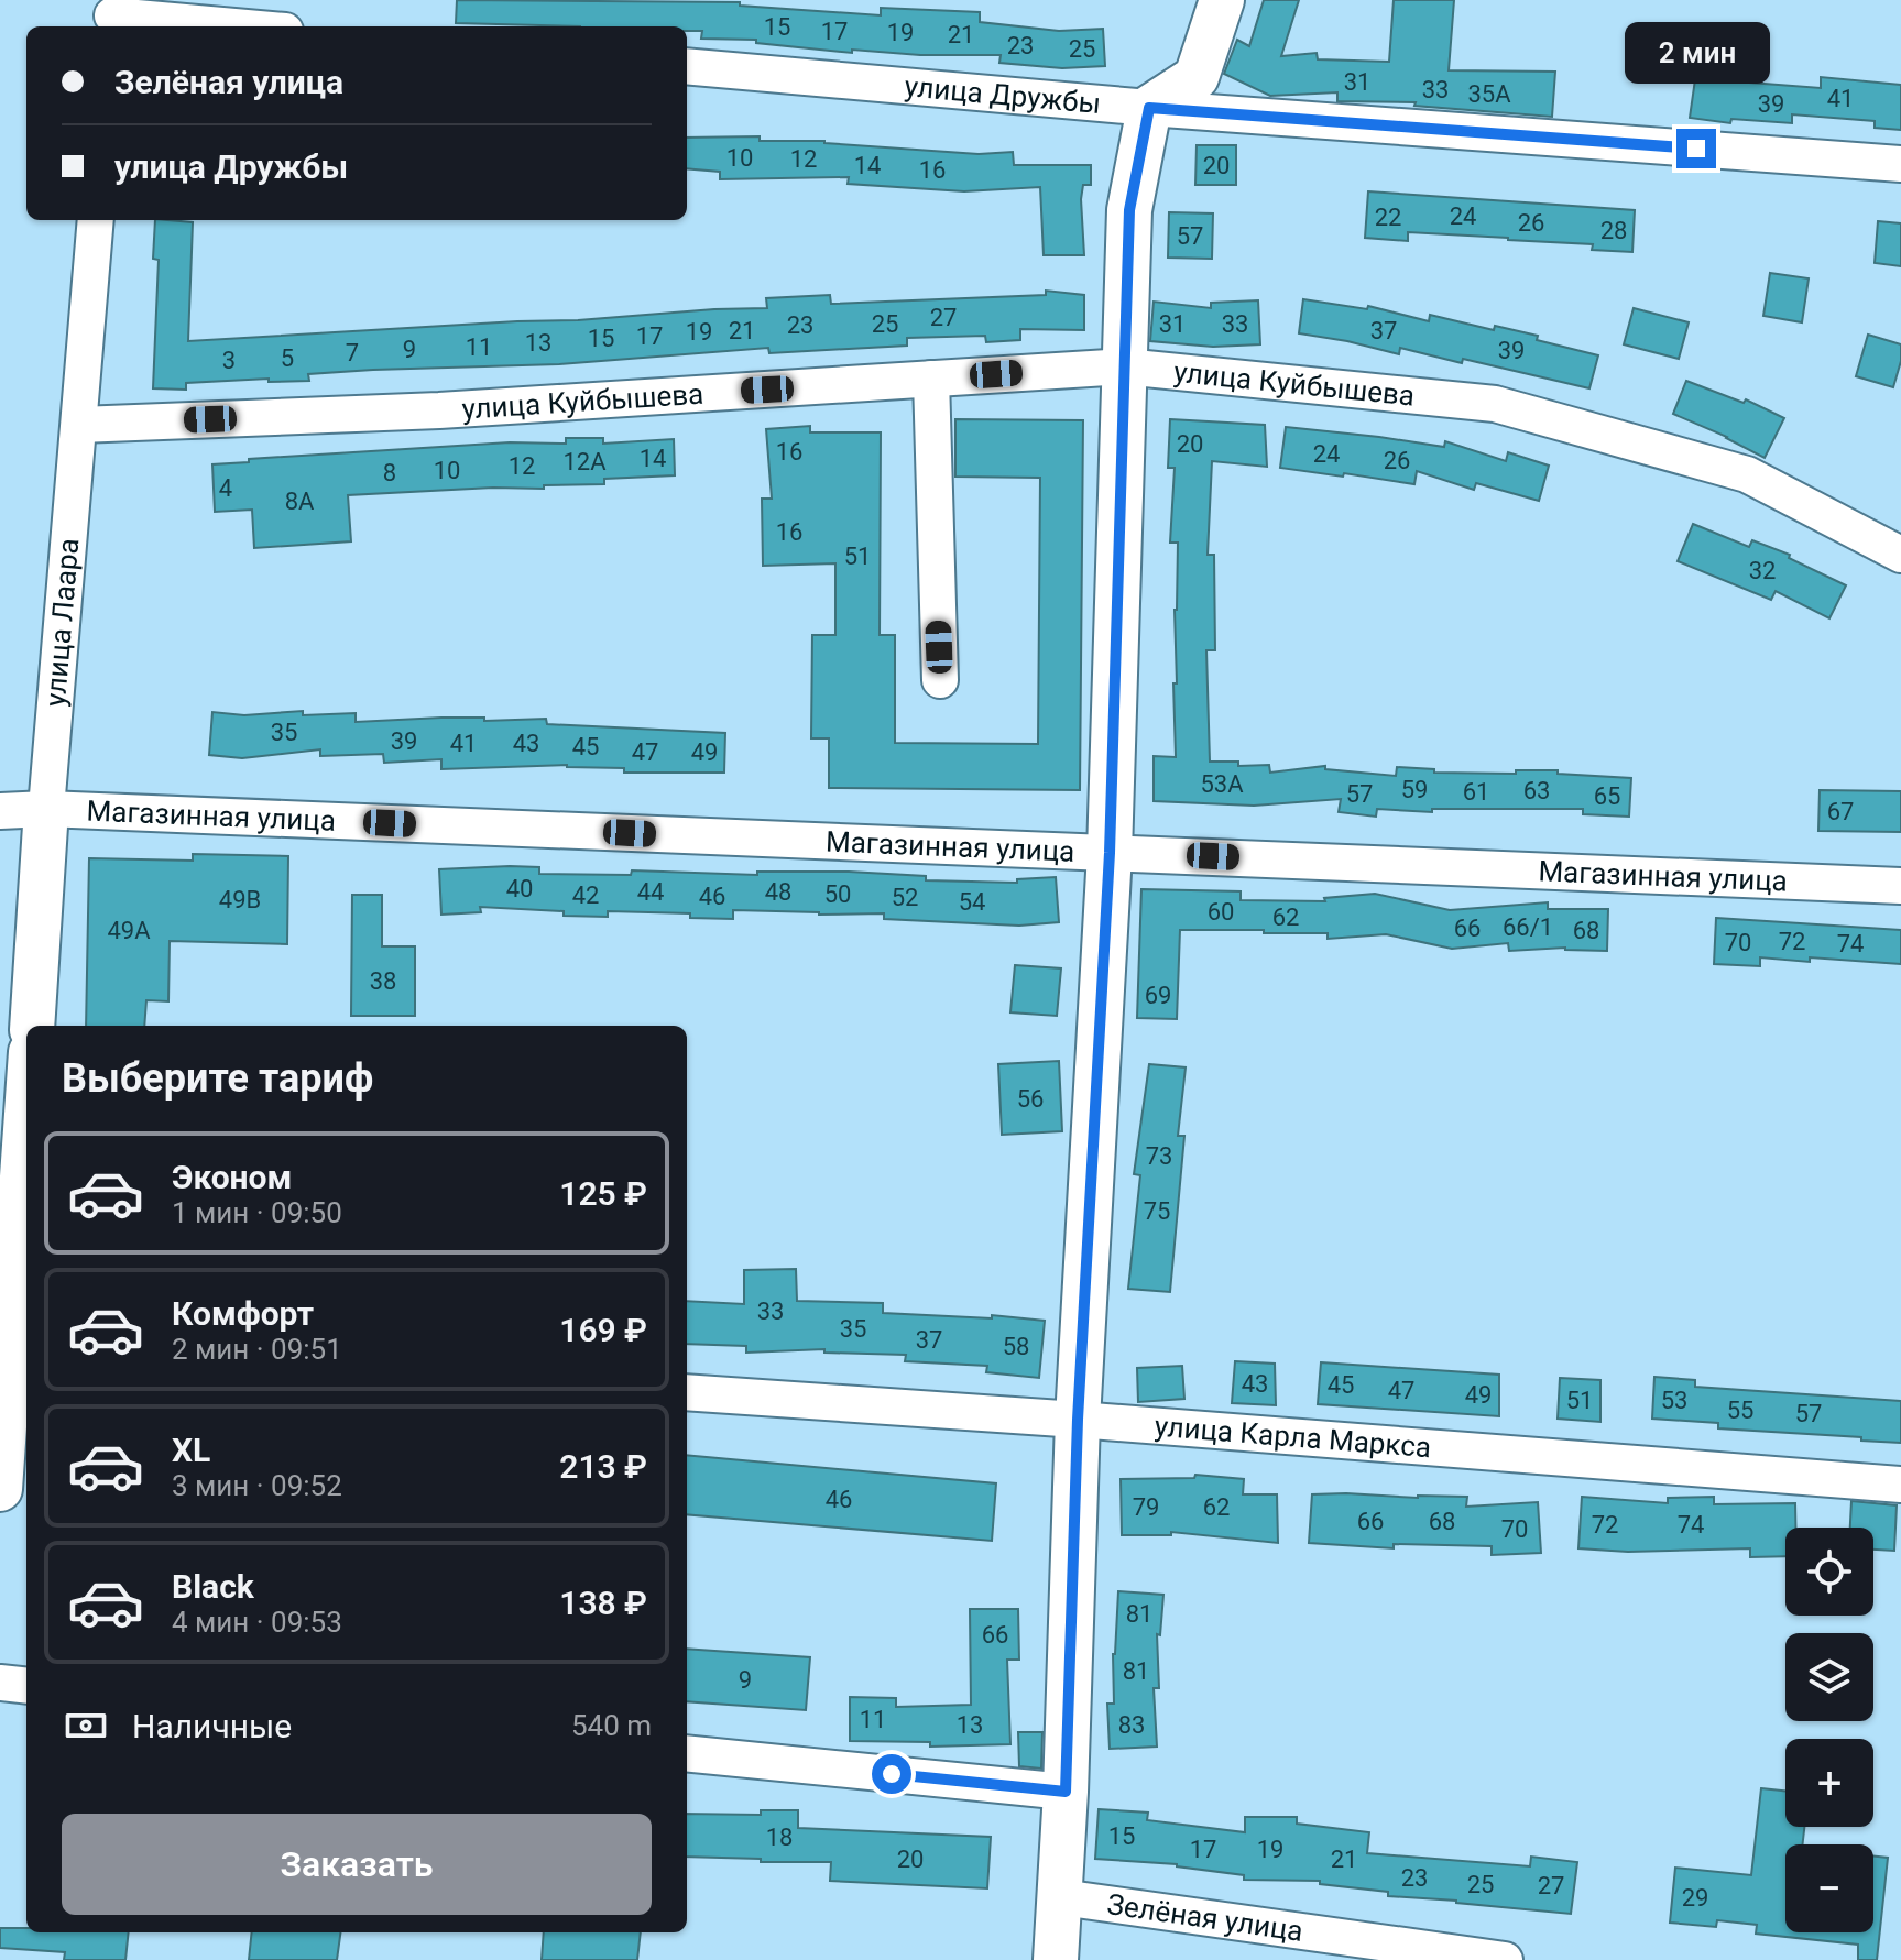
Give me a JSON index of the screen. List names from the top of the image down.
{
  "streets": {
    "street": [
      "улица Дружбы",
      "улица Куйбышева",
      "улица Лаара",
      "Магазинная улица",
      "улица Карла Маркса",
      "Зелёная улица"
    ]
  },
  "crossings": [
    ["улица Куйбышева", "улица Лаара"],
    ["улица Лаара", "Магазинная улица"]
  ],
  "house_numbers": [
    "15",
    "17",
    "19",
    "21",
    "23",
    "25",
    "31",
    "33",
    "35А",
    "41",
    "39",
    "10",
    "12",
    "14",
    "20",
    "16",
    "24",
    "22",
    "26",
    "28",
    "57",
    "27",
    "25",
    "31",
    "33",
    "23",
    "21",
    "37",
    "19",
    "17",
    "15",
    "13",
    "11",
    "9",
    "39",
    "7",
    "5",
    "3",
    "20",
    "16",
    "24",
    "14",
    "26",
    "12А",
    "12",
    "10",
    "8",
    "4",
    "8А",
    "16",
    "51",
    "32",
    "35",
    "39",
    "41",
    "43",
    "45",
    "47",
    "49",
    "53А",
    "59",
    "63",
    "61",
    "57",
    "65",
    "67",
    "40",
    "44",
    "48",
    "50",
    "42",
    "46",
    "52",
    "49В",
    "54",
    "60",
    "62",
    "66/1",
    "66",
    "49А",
    "68",
    "72",
    "70",
    "74",
    "38",
    "69",
    "56",
    "73",
    "75",
    "33",
    "35",
    "37",
    "58",
    "43",
    "45",
    "47",
    "49",
    "51",
    "53",
    "55",
    "57",
    "46",
    "79",
    "62",
    "66",
    "68",
    "72",
    "74",
    "70",
    "81",
    "66",
    "81",
    "9",
    "11",
    "13",
    "83",
    "15",
    "18",
    "17",
    "19",
    "20",
    "21",
    "23",
    "25",
    "27",
    "29"
  ],
  "page": {
    "bubble": "2 мин",
    "banner": ["Зелёная улица", "улица Дружбы"],
    "heading": "Выберите тариф",
    "list": [
      {
        "name": "Эконом",
        "note": "1 мин · 09:50",
        "value": "125 ₽"
      },
      {
        "name": "Комфорт",
        "note": "2 мин · 09:51",
        "value": "169 ₽"
      },
      {
        "name": "XL",
        "note": "3 мин · 09:52",
        "value": "213 ₽"
      },
      {
        "name": "Black",
        "note": "4 мин · 09:53",
        "value": "138 ₽"
      }
    ],
    "map_buttons": ["+", "−"],
    "pay": ["Наличные", "540 m"],
    "buttons": "Заказать"
  }
}
